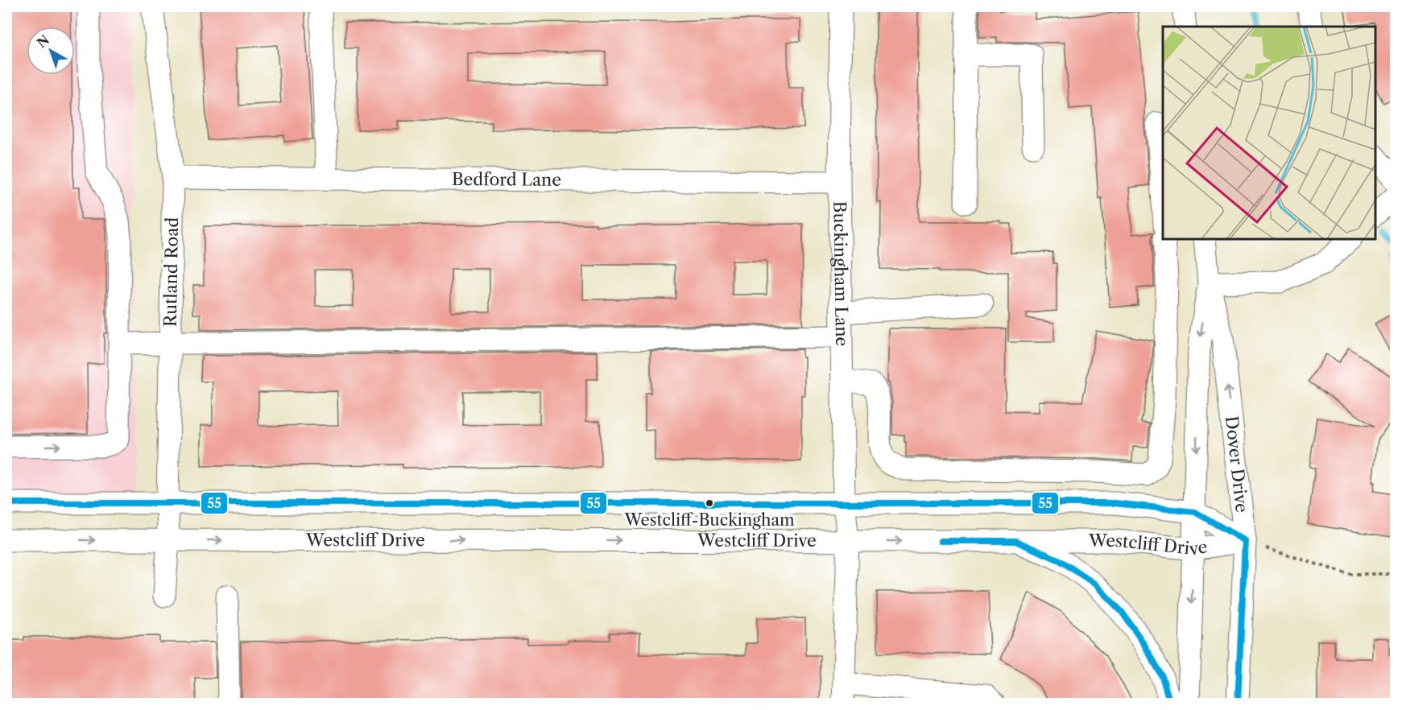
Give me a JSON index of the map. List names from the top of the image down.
{
  "streets": {
    "street": [
      "Bedford Lane",
      "Rutland Road",
      "Buckingham Lane",
      "Dover Drive",
      "Westcliff Drive"
    ]
  },
  "crossings": [
    ["Bedford Lane", "Rutland Road"],
    ["Bedford Lane", "Buckingham Lane"],
    ["Rutland Road", "Westcliff Drive"],
    ["Buckingham Lane", "Westcliff Drive"],
    ["Dover Drive", "Westcliff Drive"]
  ],
  "places": ["Westcliff-Buckingham"],
  "lines": ["transit line 55"],
  "north": "top left"
}
